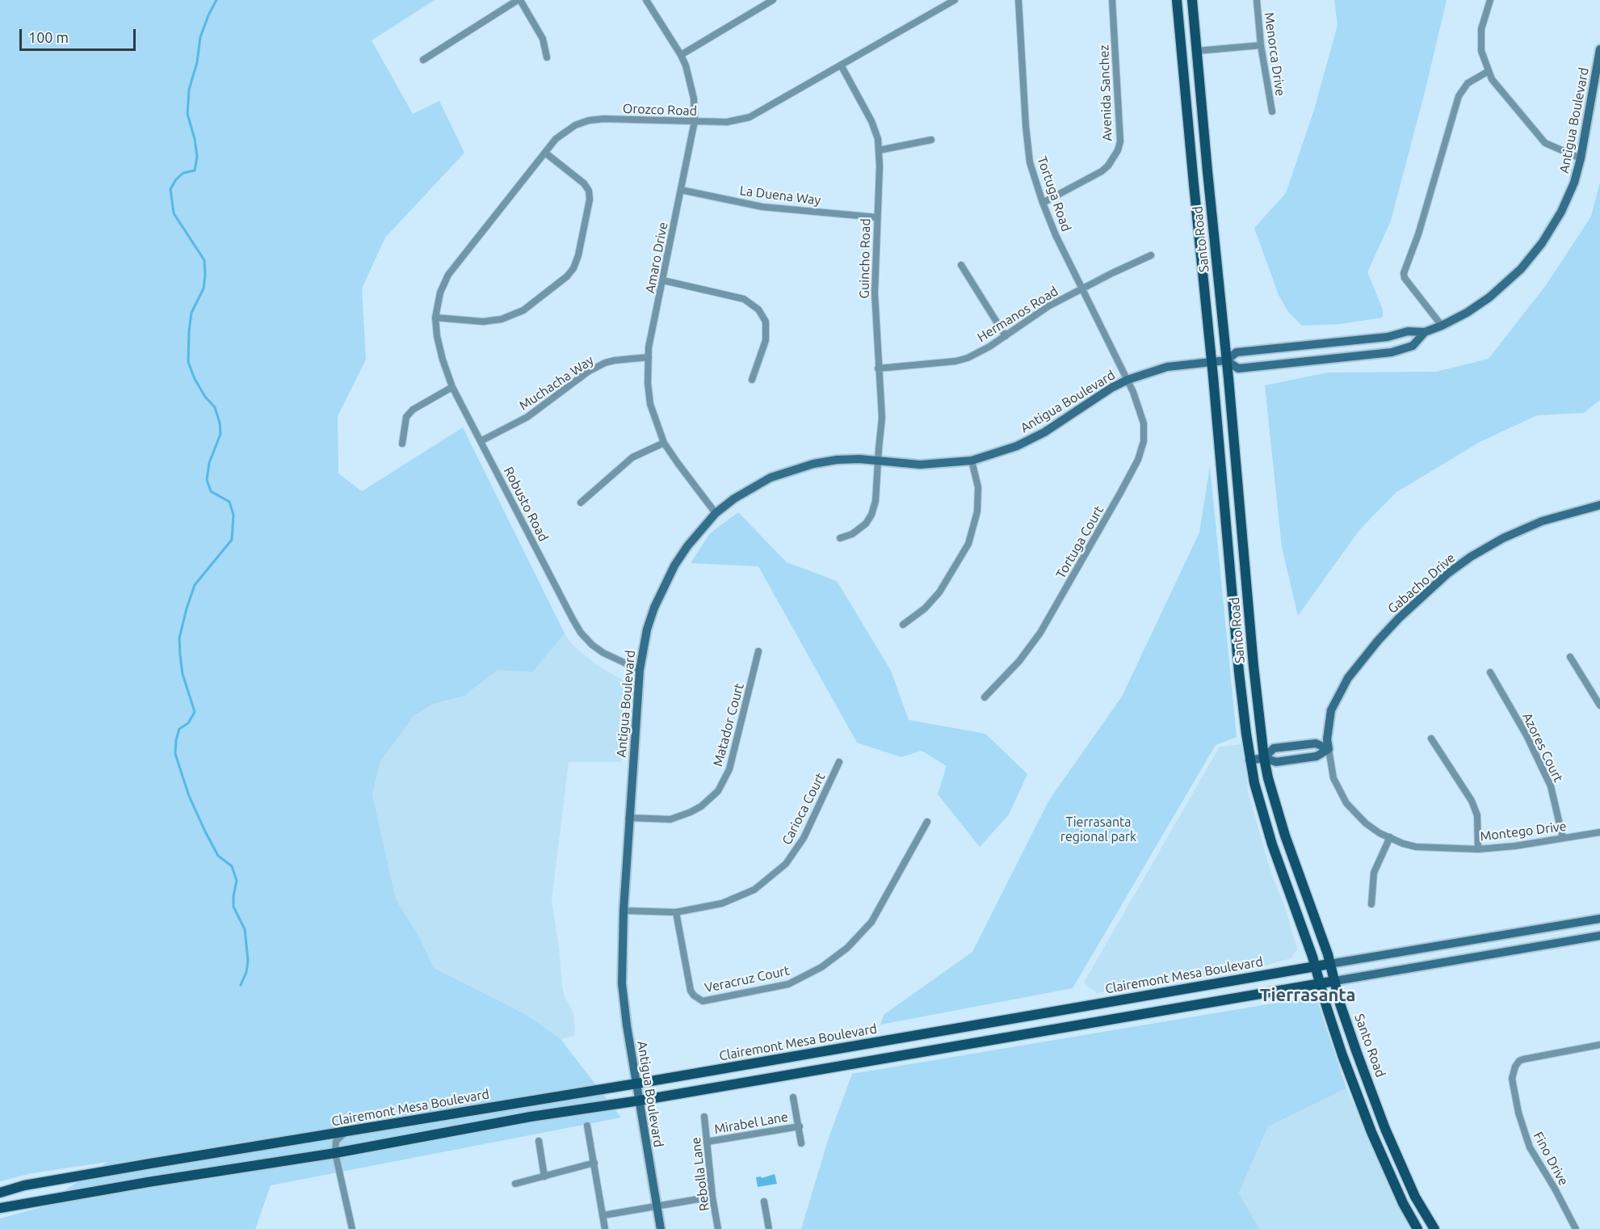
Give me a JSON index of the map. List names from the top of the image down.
{
  "streets": {
    "main road": ["Santo Road", "Clairemont Mesa Boulevard"],
    "street": [
      "Menorca Drive",
      "Avenida Sanchez",
      "Orozco Road",
      "Antigua Boulevard",
      "Tortuga Road",
      "La Duena Way",
      "Amaro Drive",
      "Guincho Road",
      "Hermanos Road",
      "Muchacha Way",
      "Robusto Road",
      "Tortuga Court",
      "Gabacho Drive",
      "Matador Court",
      "Azores Court",
      "Carioca Court",
      "Montego Drive",
      "Veracruz Court",
      "Mirabel Lane",
      "Fino Drive",
      "Rebolla Lane"
    ]
  },
  "crossings": [
    ["Avenida Sanchez", "Tortuga Road"],
    ["Orozco Road", "Amaro Drive"],
    ["Orozco Road", "Guincho Road"],
    ["Orozco Road", "Robusto Road"],
    ["Antigua Boulevard", "Tortuga Road"],
    ["Antigua Boulevard", "Santo Road"],
    ["Antigua Boulevard", "Amaro Drive"],
    ["Antigua Boulevard", "Guincho Road"],
    ["Antigua Boulevard", "Robusto Road"],
    ["Antigua Boulevard", "Tortuga Court"],
    ["Antigua Boulevard", "Matador Court"],
    ["Antigua Boulevard", "Carioca Court"],
    ["Antigua Boulevard", "Clairemont Mesa Boulevard"],
    ["Tortuga Road", "Hermanos Road"],
    ["Tortuga Road", "Tortuga Court"],
    ["La Duena Way", "Amaro Drive"],
    ["La Duena Way", "Guincho Road"],
    ["Santo Road", "Clairemont Mesa Boulevard"],
    ["Amaro Drive", "Muchacha Way"],
    ["Guincho Road", "Hermanos Road"],
    ["Muchacha Way", "Robusto Road"],
    ["Gabacho Drive", "Montego Drive"],
    ["Azores Court", "Montego Drive"],
    ["Carioca Court", "Veracruz Court"],
    ["Mirabel Lane", "Rebolla Lane"]
  ],
  "districts": ["Tierrasanta"],
  "parks": ["Tierrasanta regional park"],
  "scale_bar": "100 m"
}
